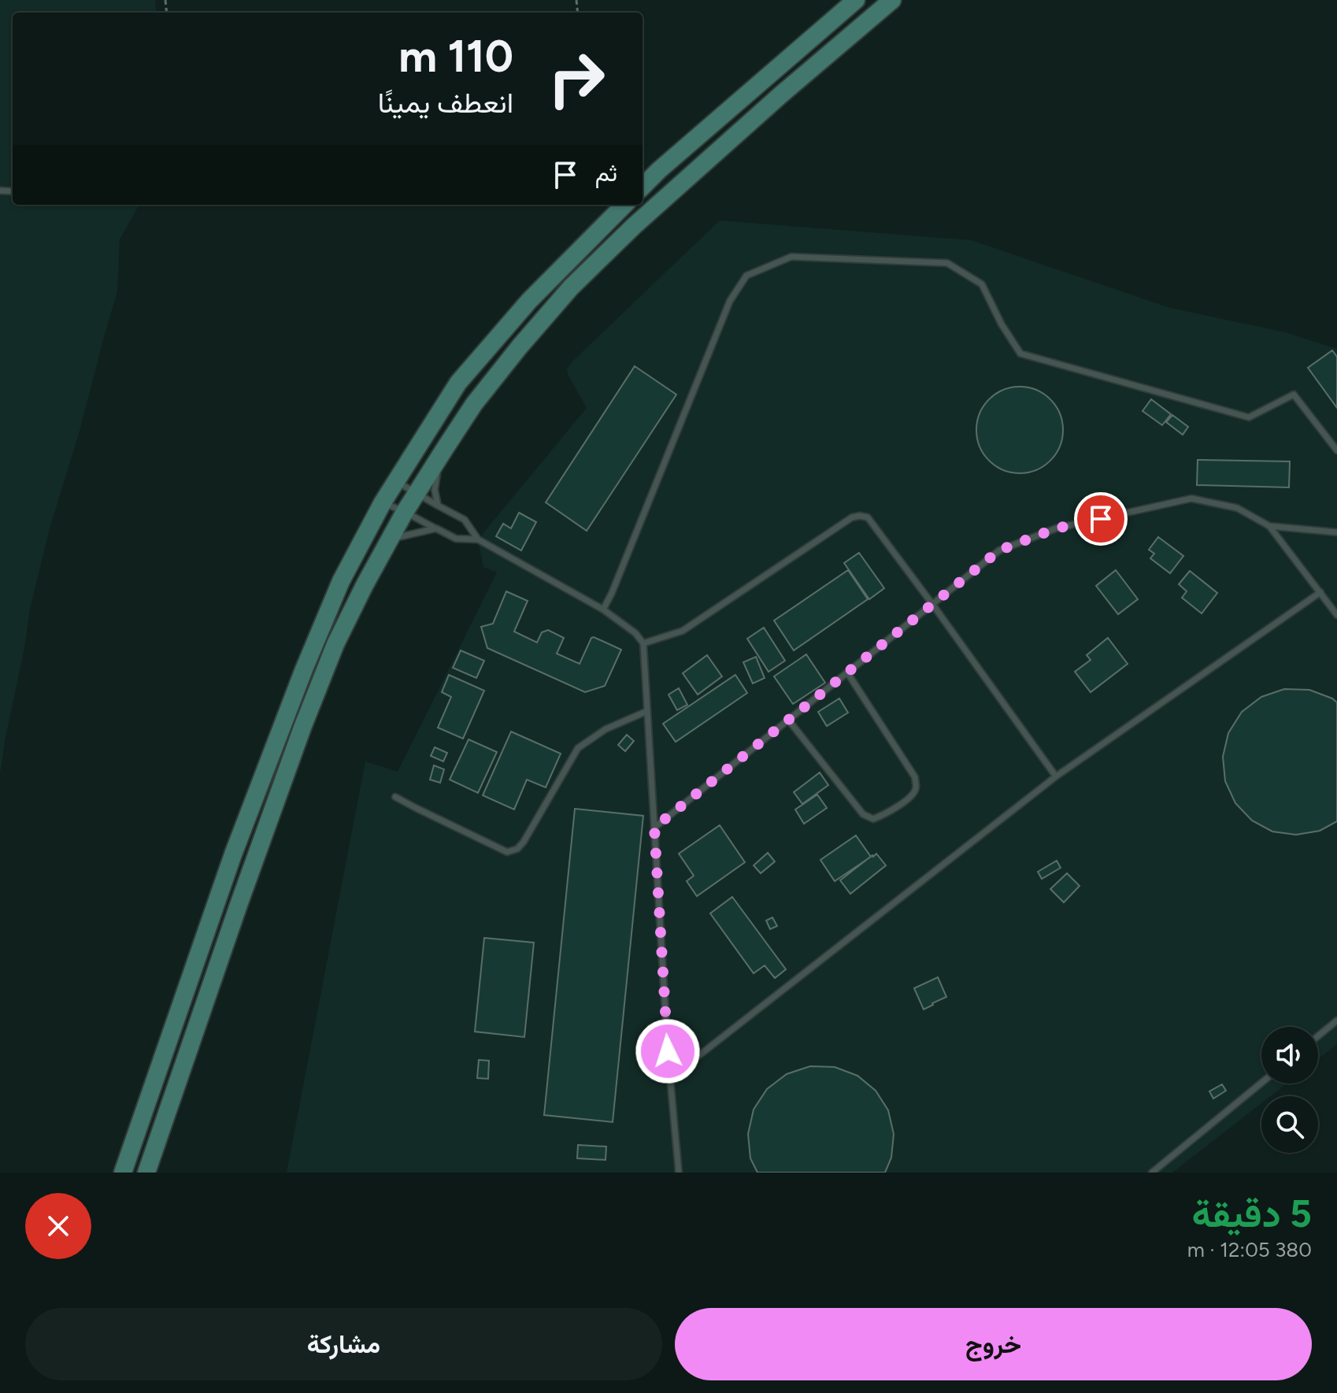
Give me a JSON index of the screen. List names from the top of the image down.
{
  "page": {
    "turn": ["110 m", "انعطف يمينًا"],
    "then": "ثم",
    "heading": ["5 دقيقة", "380 m · 12:05"],
    "buttons": ["خروج", "مشاركة"]
  }
}
